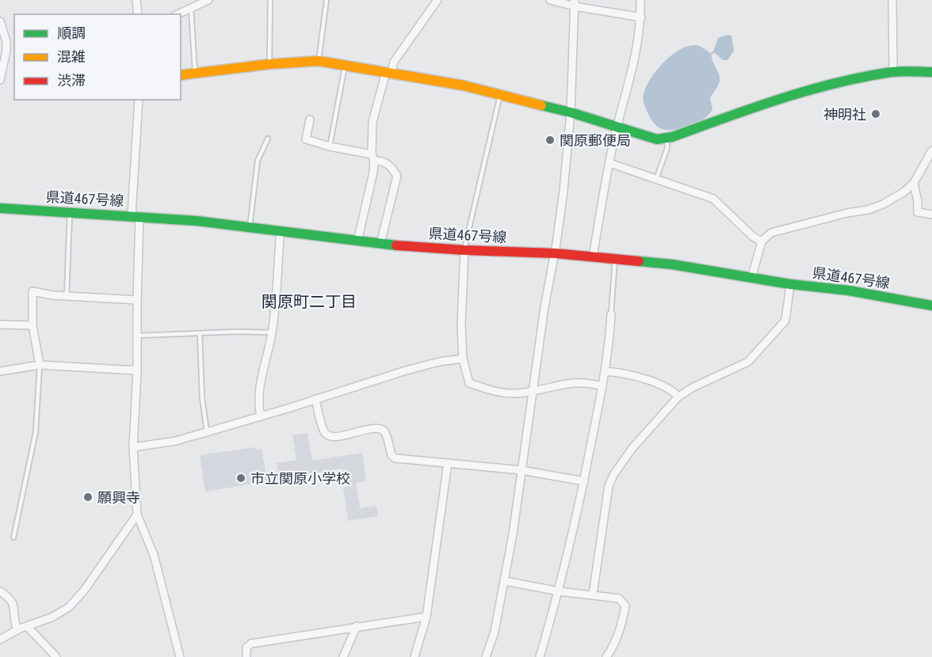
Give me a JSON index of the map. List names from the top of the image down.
{
  "streets": {
    "main road": ["県道467号線"]
  },
  "districts": ["関原町二丁目"],
  "places": [
    "神明社",
    "関原郵便局",
    "市立関原小学校",
    "願興寺"
  ],
  "legend": ["順調", "混雑", "渋滞"]
}
